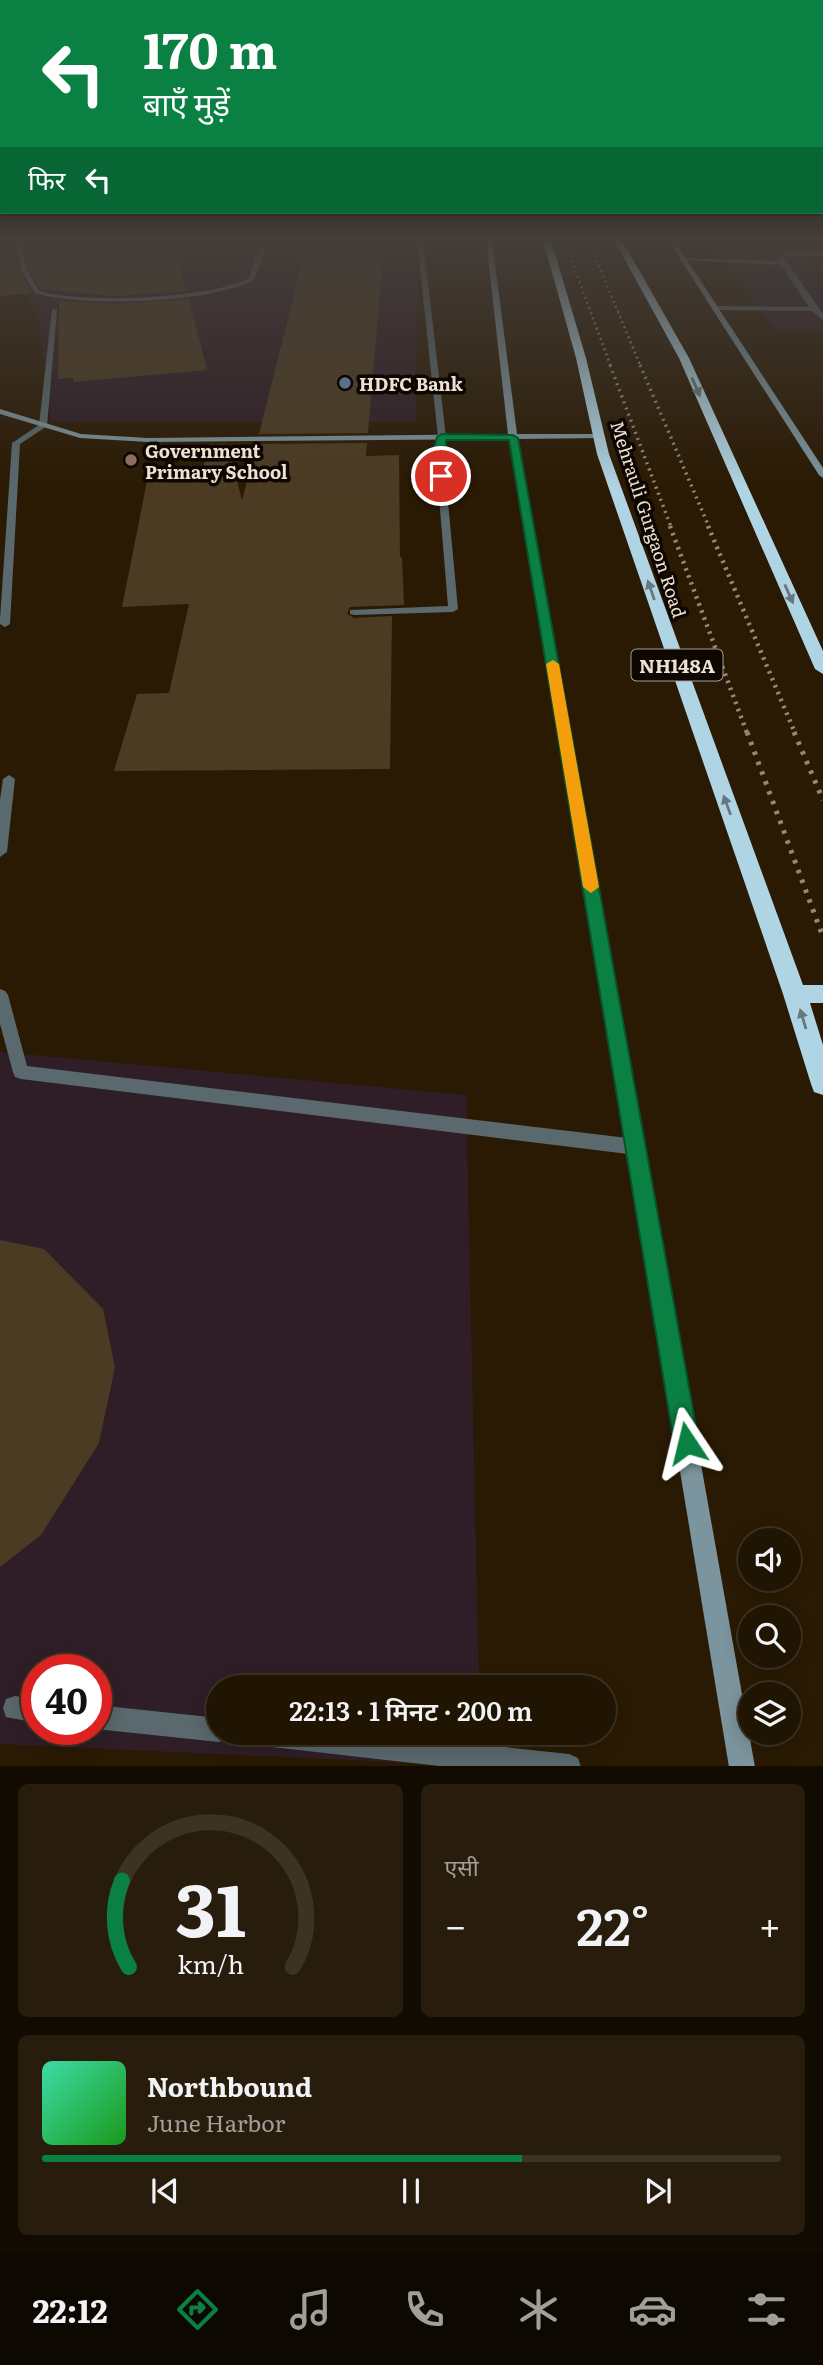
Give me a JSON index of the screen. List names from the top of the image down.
{
  "streets": {
    "highway": ["Mehrauli Gurgaon Road", "NH148A"]
  },
  "places": ["HDFC Bank", "Government Primary School"],
  "page": {
    "turn": ["170 m", "बाएँ मुड़ें"],
    "then": "फिर",
    "limit": "40",
    "trip": "22:13 · 1 मिनट · 200 m",
    "tile": "एसी",
    "heat": ["−", "22°", "+"],
    "song": ["Northbound", "June Harbor"],
    "tabs": "22:12",
    "gauge": ["31", "km/h"]
  }
}
